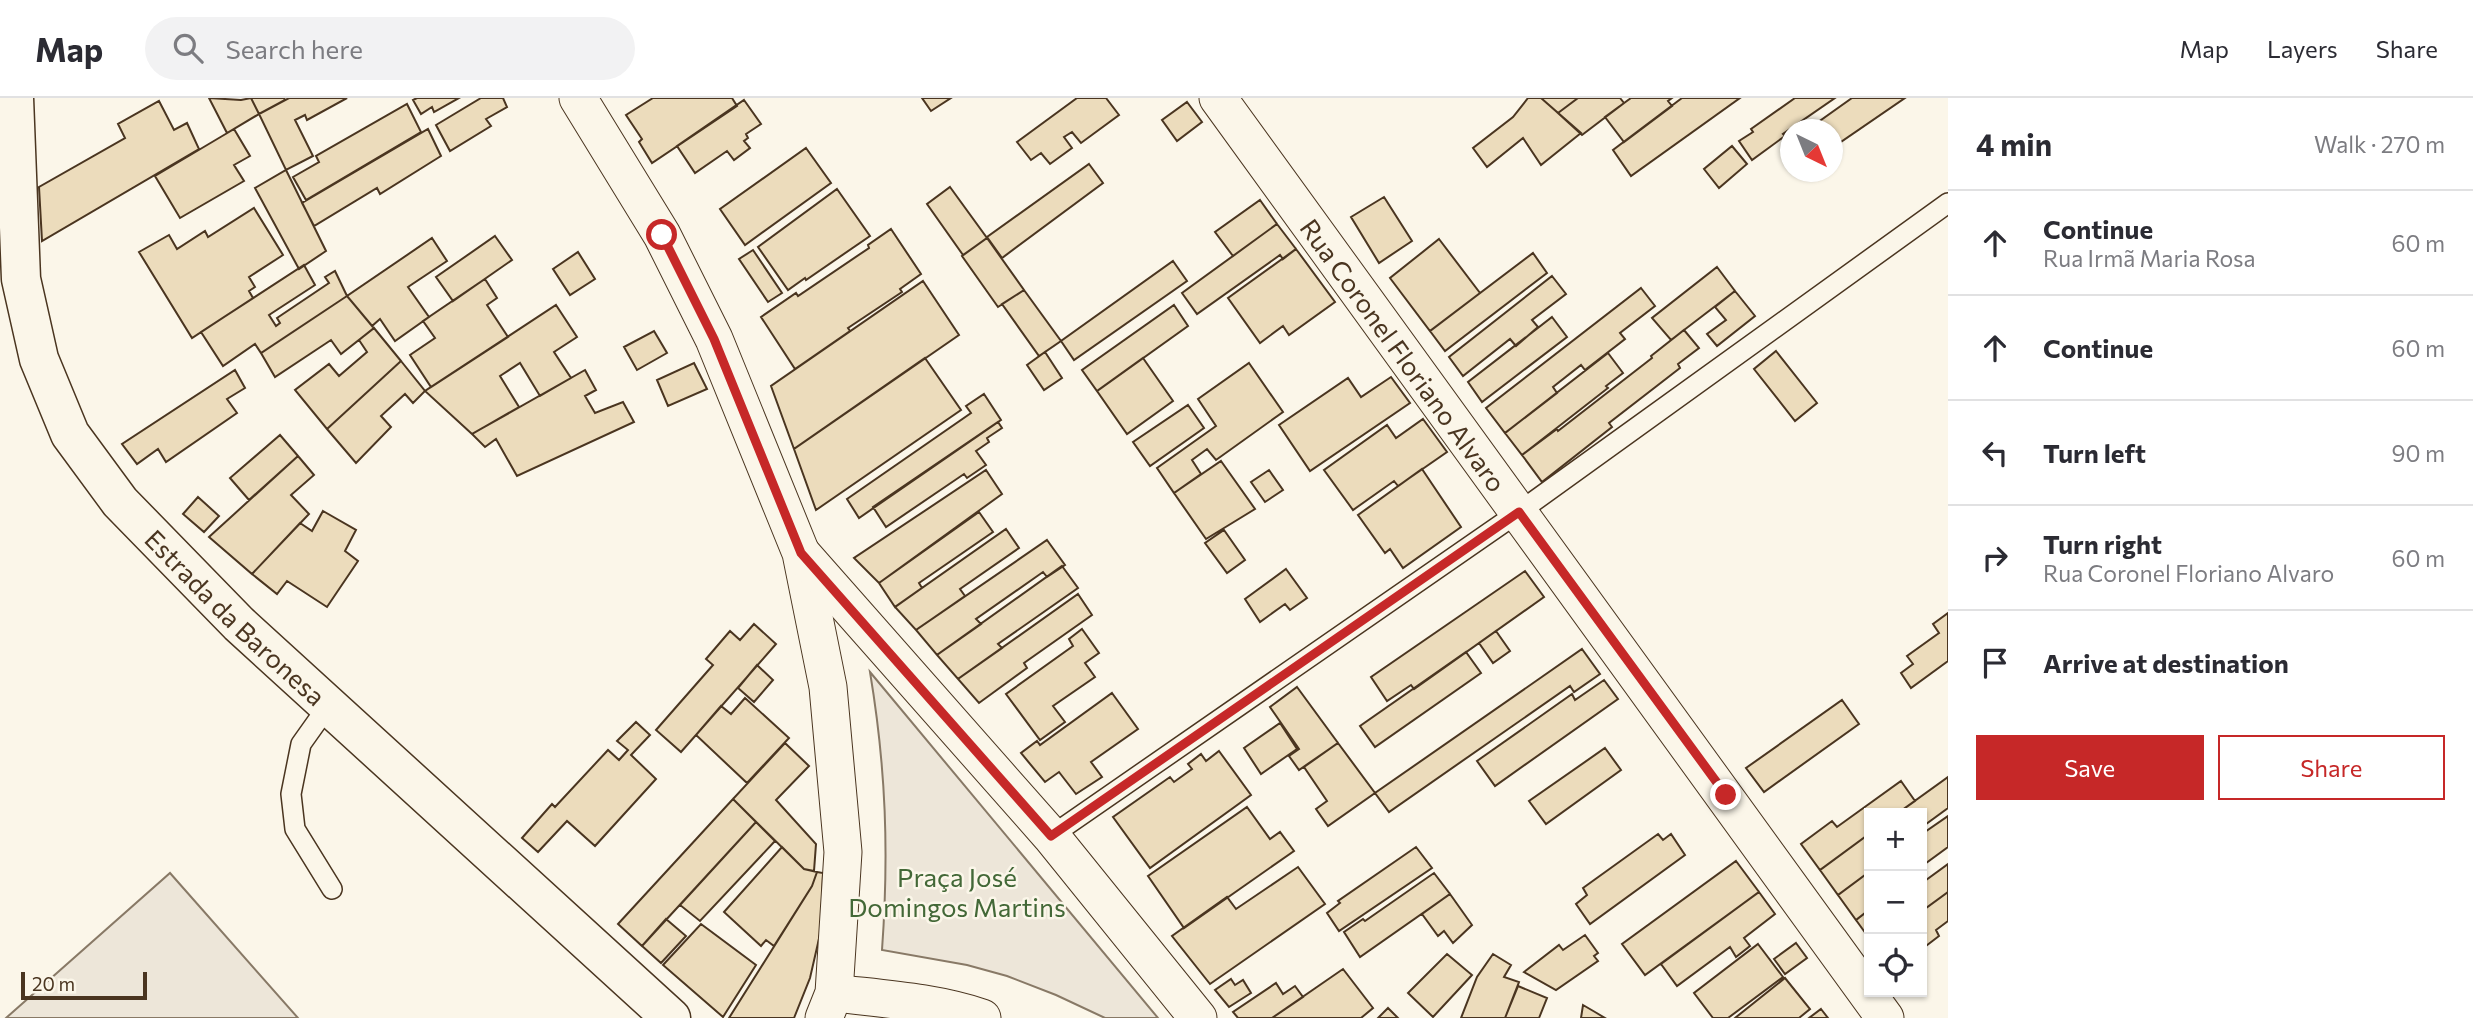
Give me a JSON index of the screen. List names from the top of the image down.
{
  "streets": {
    "main road": ["Estrada da Baronesa"],
    "street": ["Rua Coronel Floriano Alvaro"]
  },
  "parks": ["Praça José Domingos Martins"],
  "scale_bar": "20 m",
  "north": "bottom right",
  "page": {
    "header": "Map",
    "search": "Search here",
    "nav": ["Map", "Layers", "Share"],
    "heading": ["4 min", "Walk · 270 m"],
    "list": [
      ["Continue", "Rua Irmã Maria Rosa", "60 m"],
      ["Continue", "60 m"],
      ["Turn left", "90 m"],
      ["Turn right", "Rua Coronel Floriano Alvaro", "60 m"],
      "Arrive at destination"
    ],
    "buttons": ["Save", "Share"],
    "map_buttons": ["+", "−"],
    "scale": "20 m"
  }
}
